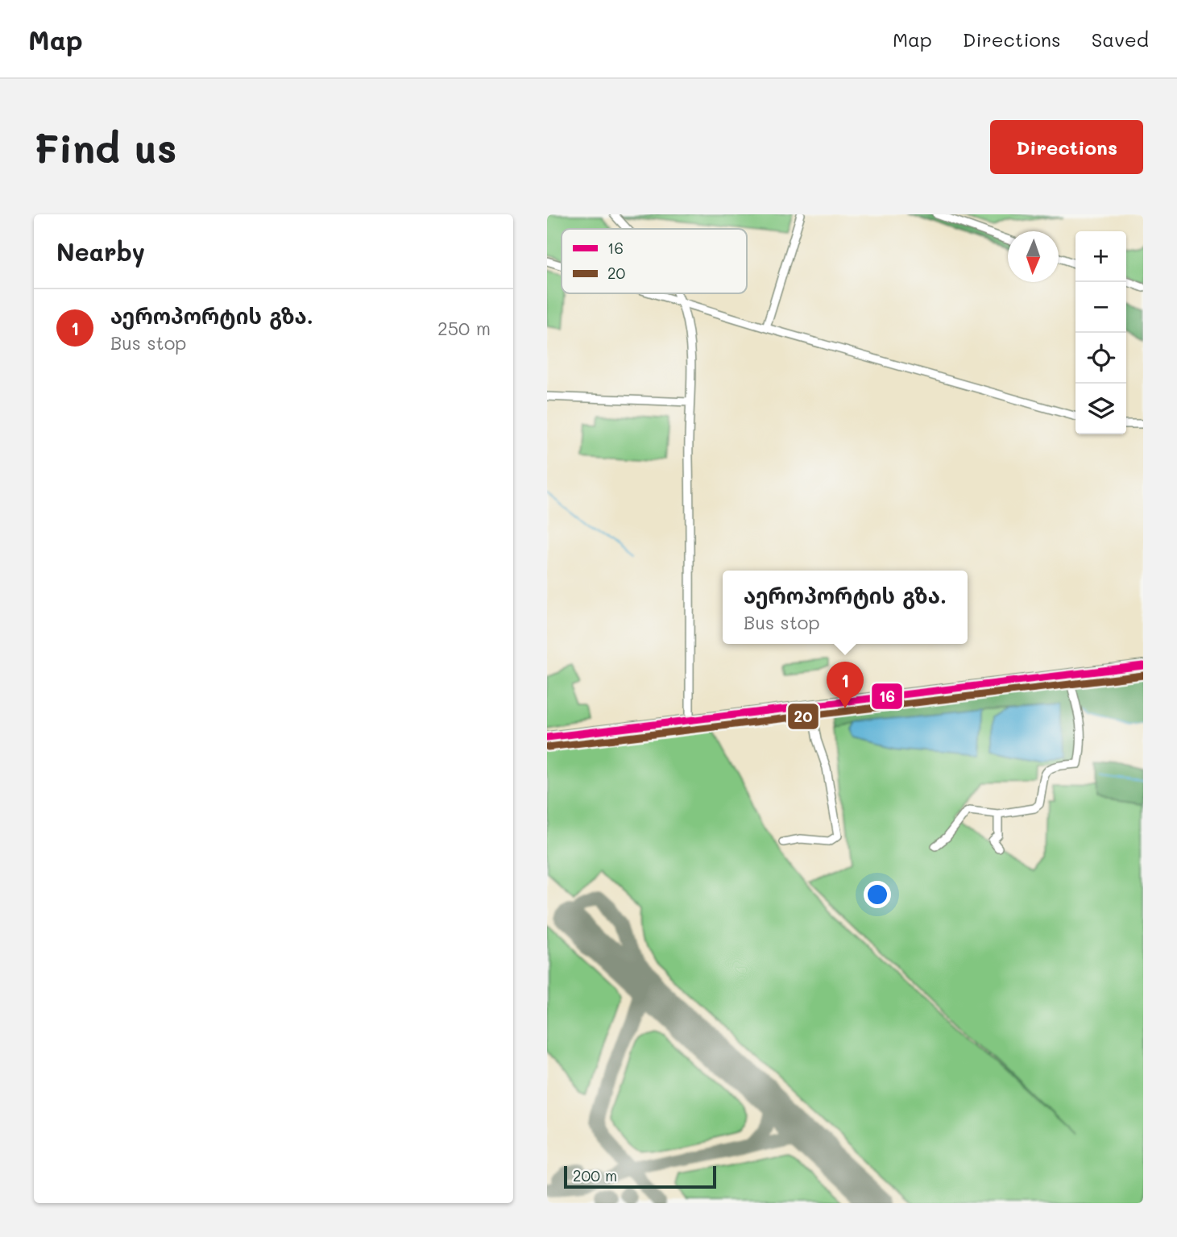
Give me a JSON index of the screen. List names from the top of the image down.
{
  "lines": ["transit line 16", "transit line 20"],
  "legend": ["16", "20"],
  "scale_bar": "200 m",
  "north": "bottom",
  "page": {
    "header": "Map",
    "nav": ["Map", "Directions", "Saved"],
    "buttons": "Directions",
    "title": "Find us",
    "heading": "Nearby",
    "map_buttons": ["+", "−"],
    "list": [
      {
        "mark": "1",
        "name": "აეროპორტის გზა.",
        "note": "Bus stop",
        "value": "250 m"
      }
    ],
    "popup": ["აეროპორტის გზა.", "Bus stop"],
    "pins": "1",
    "scale": "200 m"
  }
}
